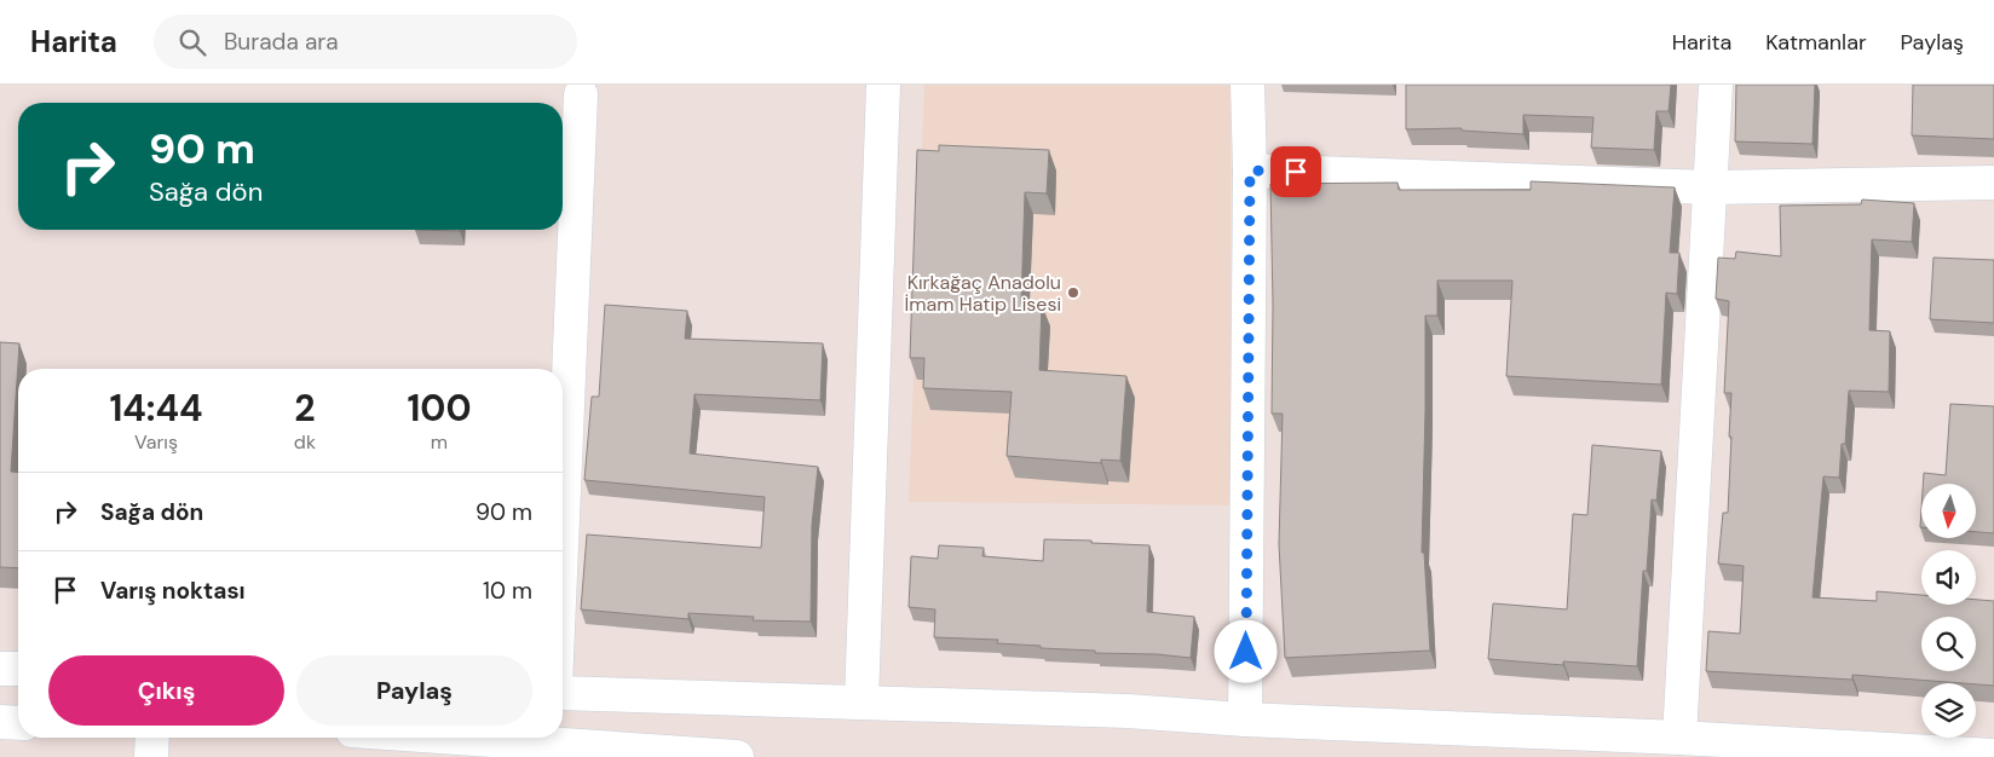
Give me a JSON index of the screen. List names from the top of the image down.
{
  "places": ["Kırkağaç Anadolu İmam Hatip Lisesi"],
  "north": "bottom",
  "page": {
    "header": "Harita",
    "search": "Burada ara",
    "nav": ["Harita", "Katmanlar", "Paylaş"],
    "turn": ["90 m", "Sağa dön"],
    "eta": [
      "14:44",
      "Varış",
      "2",
      "dk",
      "100",
      "m"
    ],
    "list": [
      {
        "name": "Sağa dön",
        "value": "90 m"
      },
      {
        "name": "Varış noktası",
        "value": "10 m"
      }
    ],
    "buttons": ["Çıkış", "Paylaş"]
  }
}
